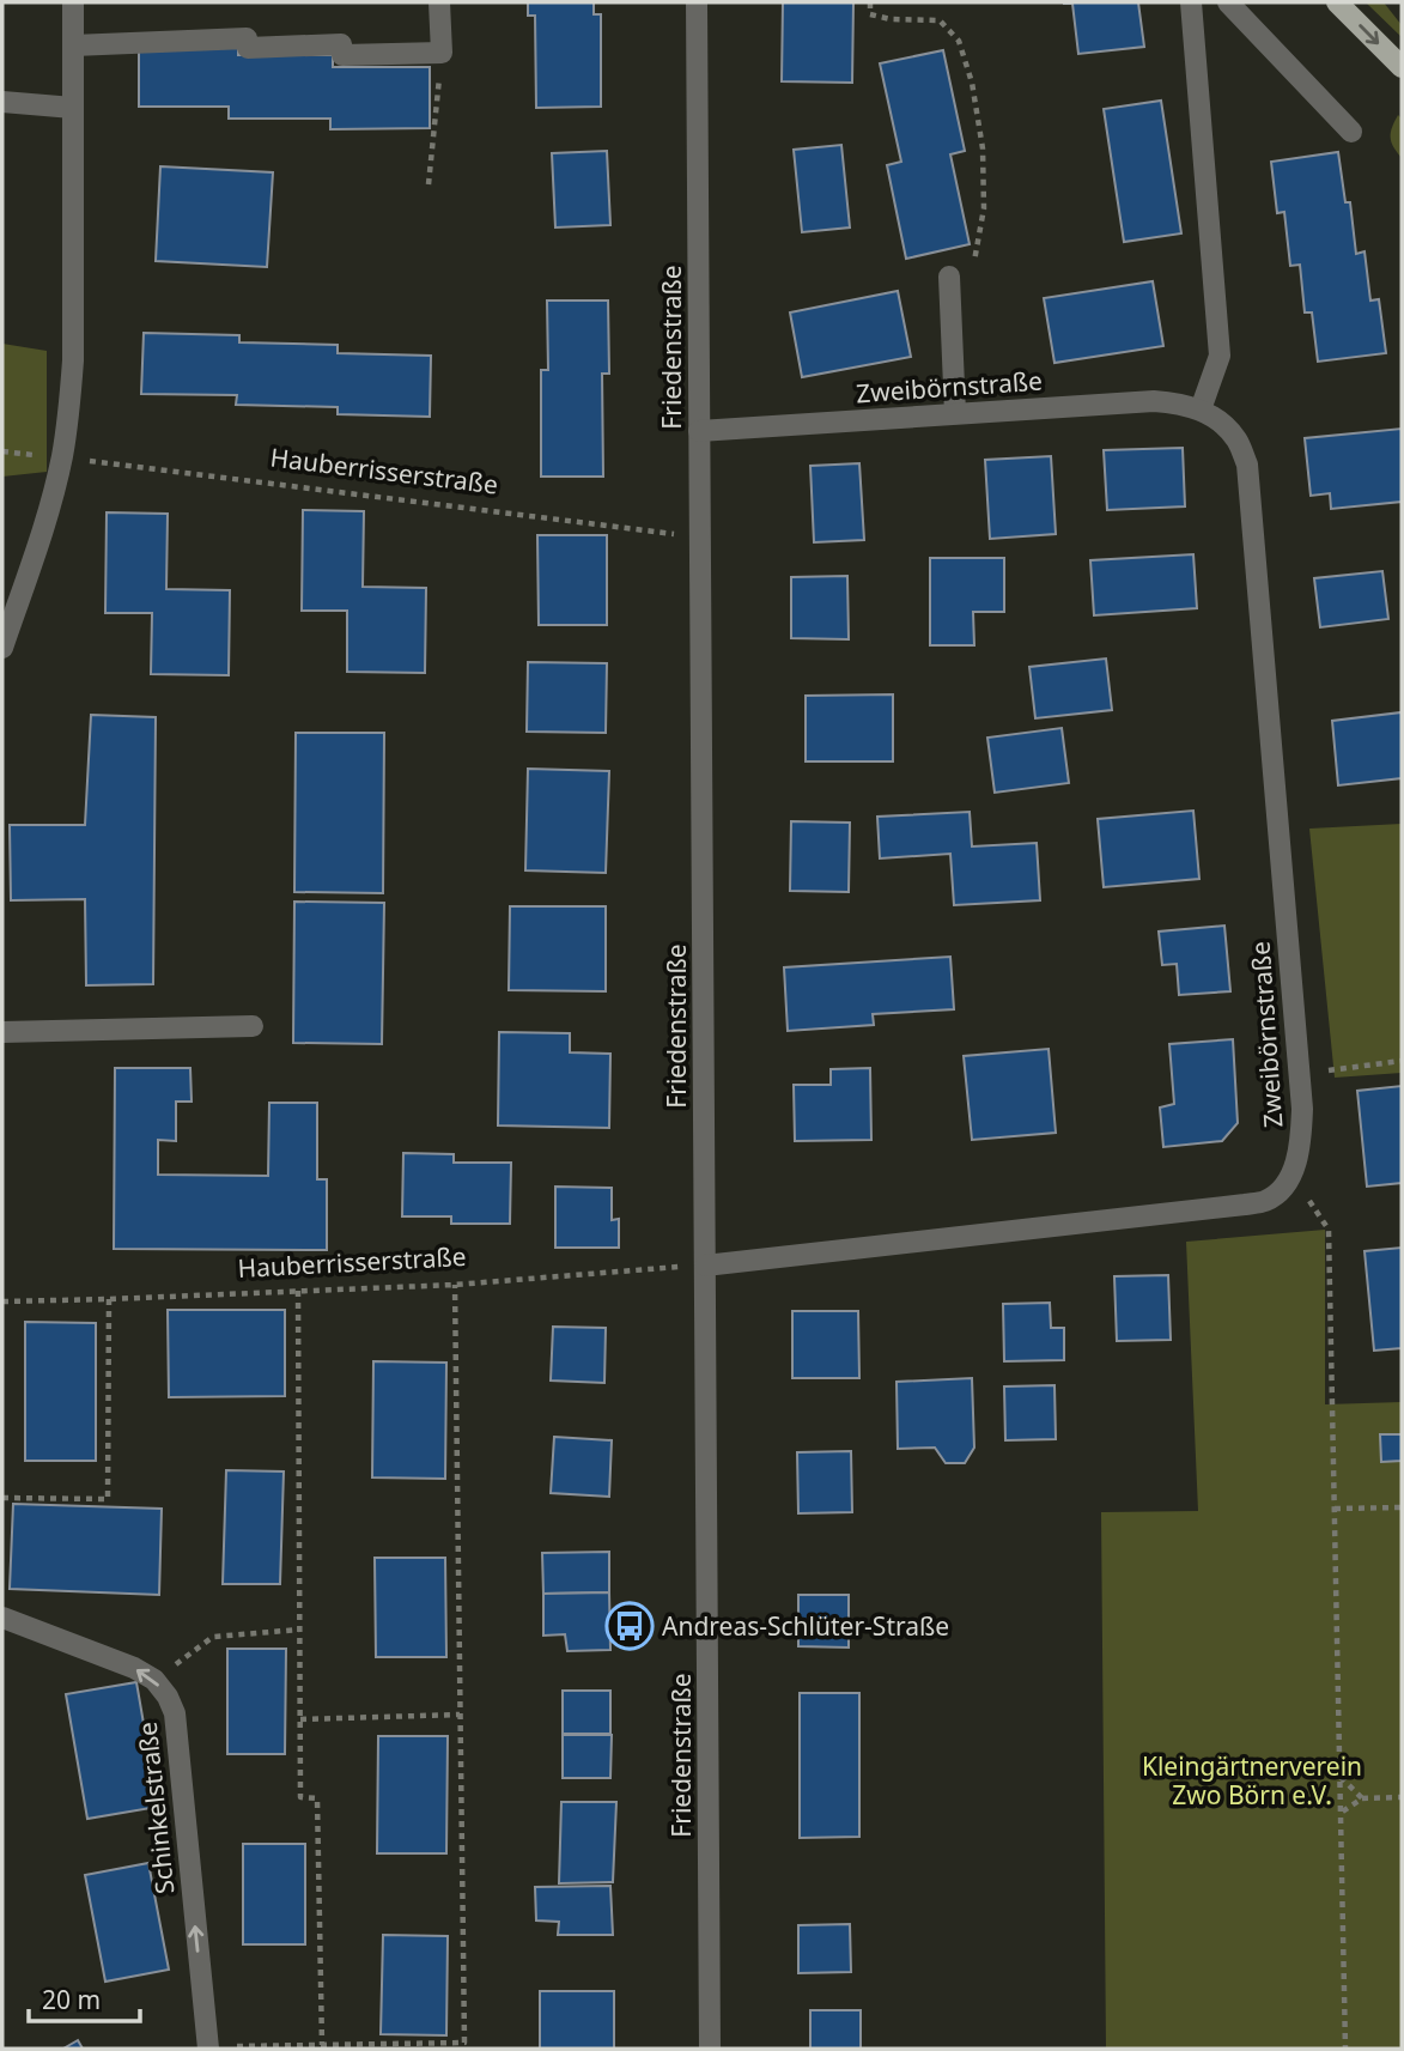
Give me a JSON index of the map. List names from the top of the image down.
{
  "streets": {
    "street": ["Friedenstraße", "Zweibörnstraße", "Schinkelstraße"],
    "path": ["Hauberrisserstraße"]
  },
  "crossings": [
    ["Friedenstraße", "Zweibörnstraße"],
    ["Friedenstraße", "Hauberrisserstraße"]
  ],
  "one_way": ["Schinkelstraße"],
  "parks": ["Kleingärtnerverein Zwo Börn e.V."],
  "places": {
    "bus stop": ["Andreas-Schlüter-Straße"]
  },
  "scale_bar": "20 m"
}
